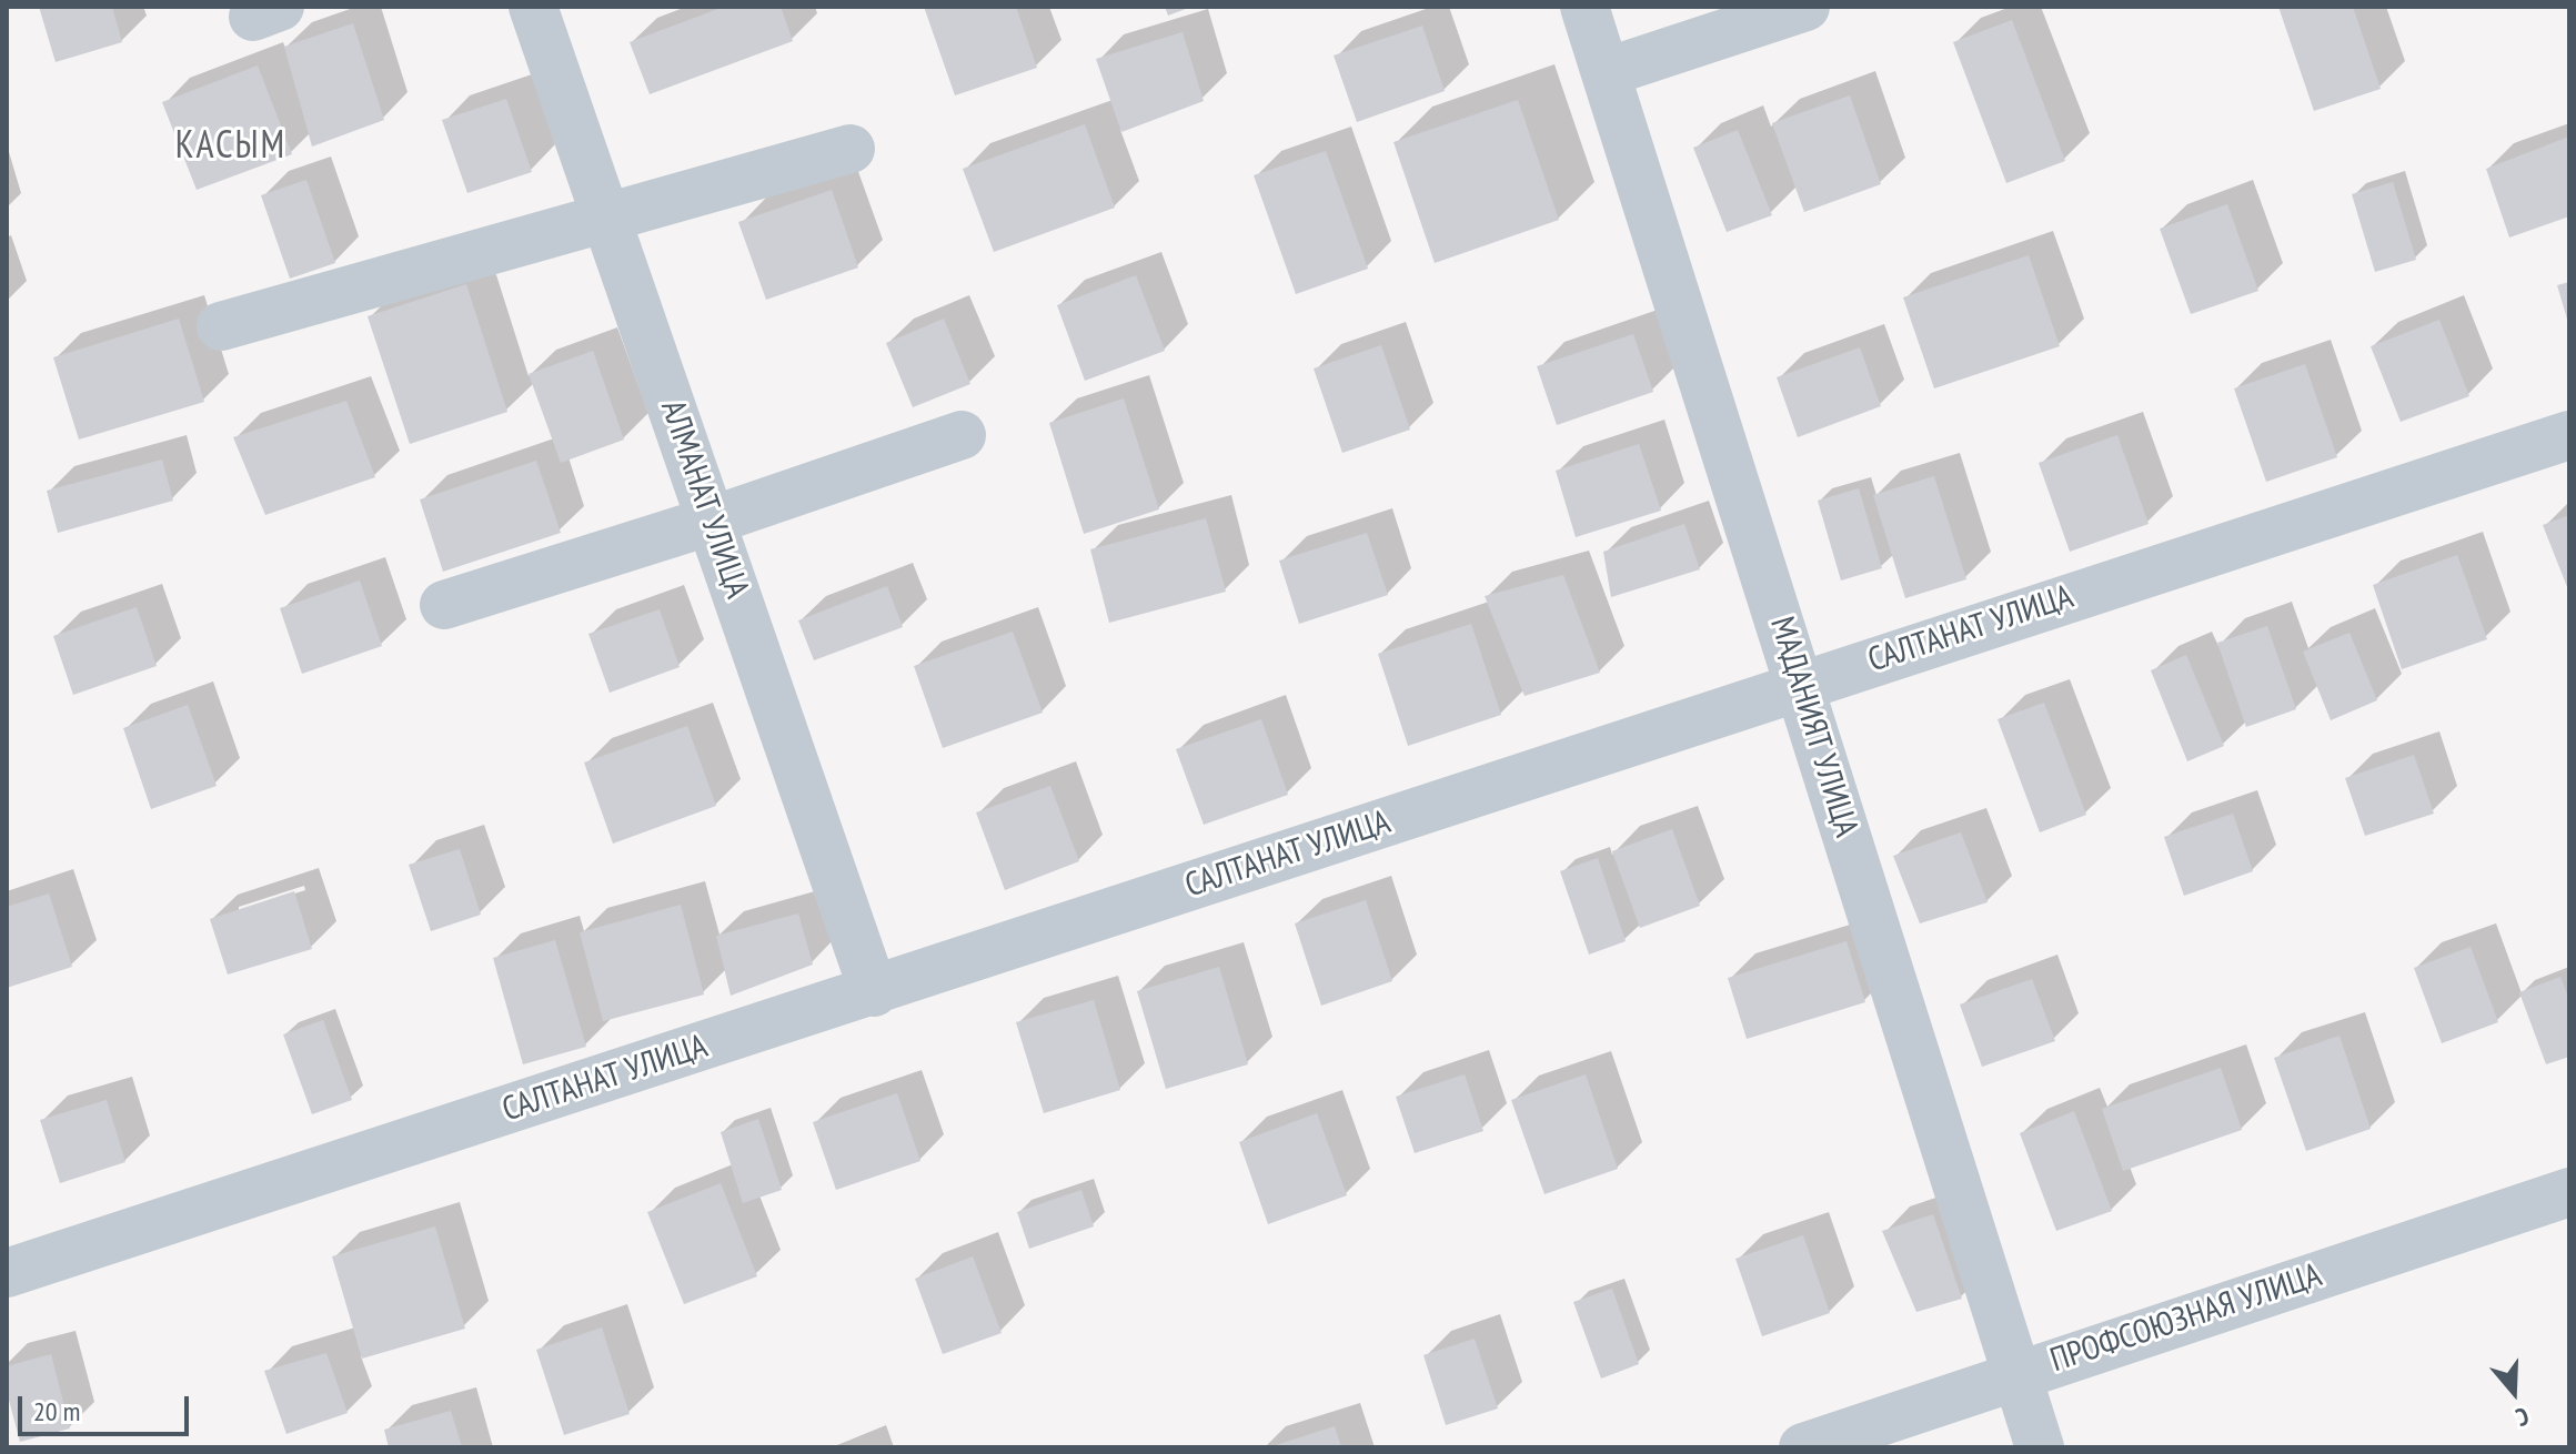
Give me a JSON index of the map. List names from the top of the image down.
{
  "streets": {
    "street": [
      "АЛМАНАТ УЛИЦА",
      "САЛТАНАТ УЛИЦА",
      "МАДАНИЯТ УЛИЦА",
      "ПРОФСОЮЗНАЯ УЛИЦА"
    ]
  },
  "crossings": [
    ["АЛМАНАТ УЛИЦА", "САЛТАНАТ УЛИЦА"],
    ["САЛТАНАТ УЛИЦА", "МАДАНИЯТ УЛИЦА"],
    ["МАДАНИЯТ УЛИЦА", "ПРОФСОЮЗНАЯ УЛИЦА"]
  ],
  "districts": ["КАСЫМ"],
  "scale_bar": "20 m",
  "north": "bottom"
}
